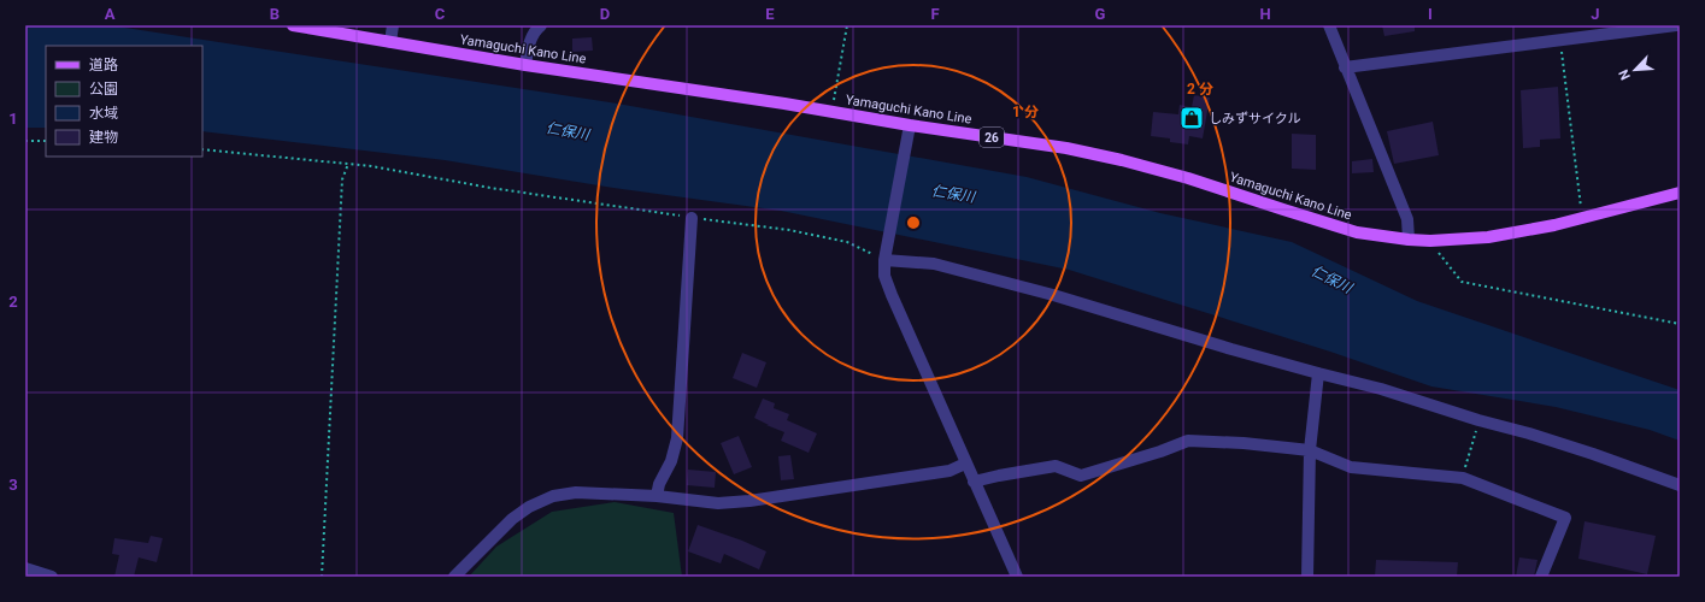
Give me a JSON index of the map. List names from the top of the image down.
{
  "streets": {
    "main road": ["Yamaguchi Kano Line", "26"]
  },
  "water": ["仁保川"],
  "places": {
    "shop": ["しみずサイクル"]
  },
  "legend": [
    "道路",
    "公園",
    "水域",
    "建物"
  ],
  "north": "bottom left",
  "grid": {
    "columns": [
      "A",
      "B",
      "C",
      "D",
      "E",
      "F",
      "G",
      "H",
      "I",
      "J"
    ],
    "rows": ["1", "2", "3"]
  },
  "rings": ["2 分", "1 分"]
}
